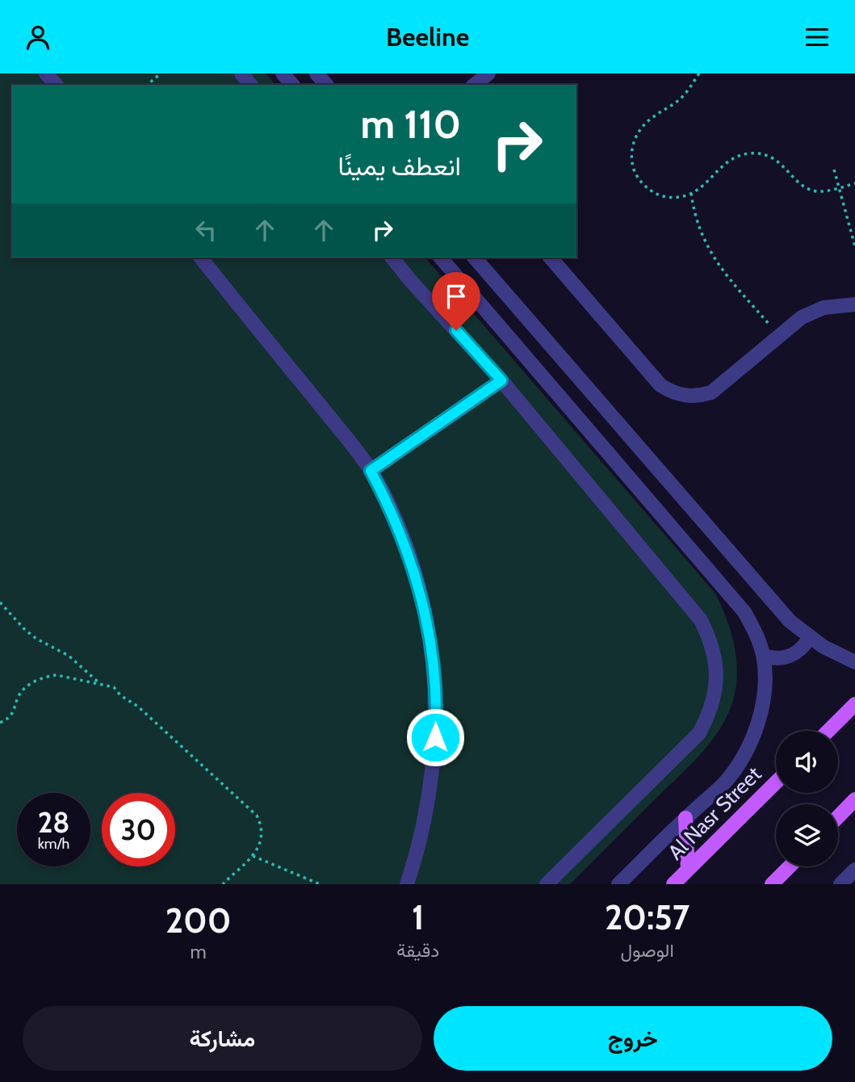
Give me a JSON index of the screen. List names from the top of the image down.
{
  "streets": {
    "main road": ["Al Nasr Street"]
  },
  "page": {
    "header": "Beeline",
    "turn": ["110 m", "انعطف يمينًا"],
    "speed": "28 km/h",
    "limit": "30",
    "eta": [
      "20:57",
      "الوصول",
      "1",
      "دقيقة",
      "200",
      "m"
    ],
    "buttons": ["خروج", "مشاركة"]
  }
}
